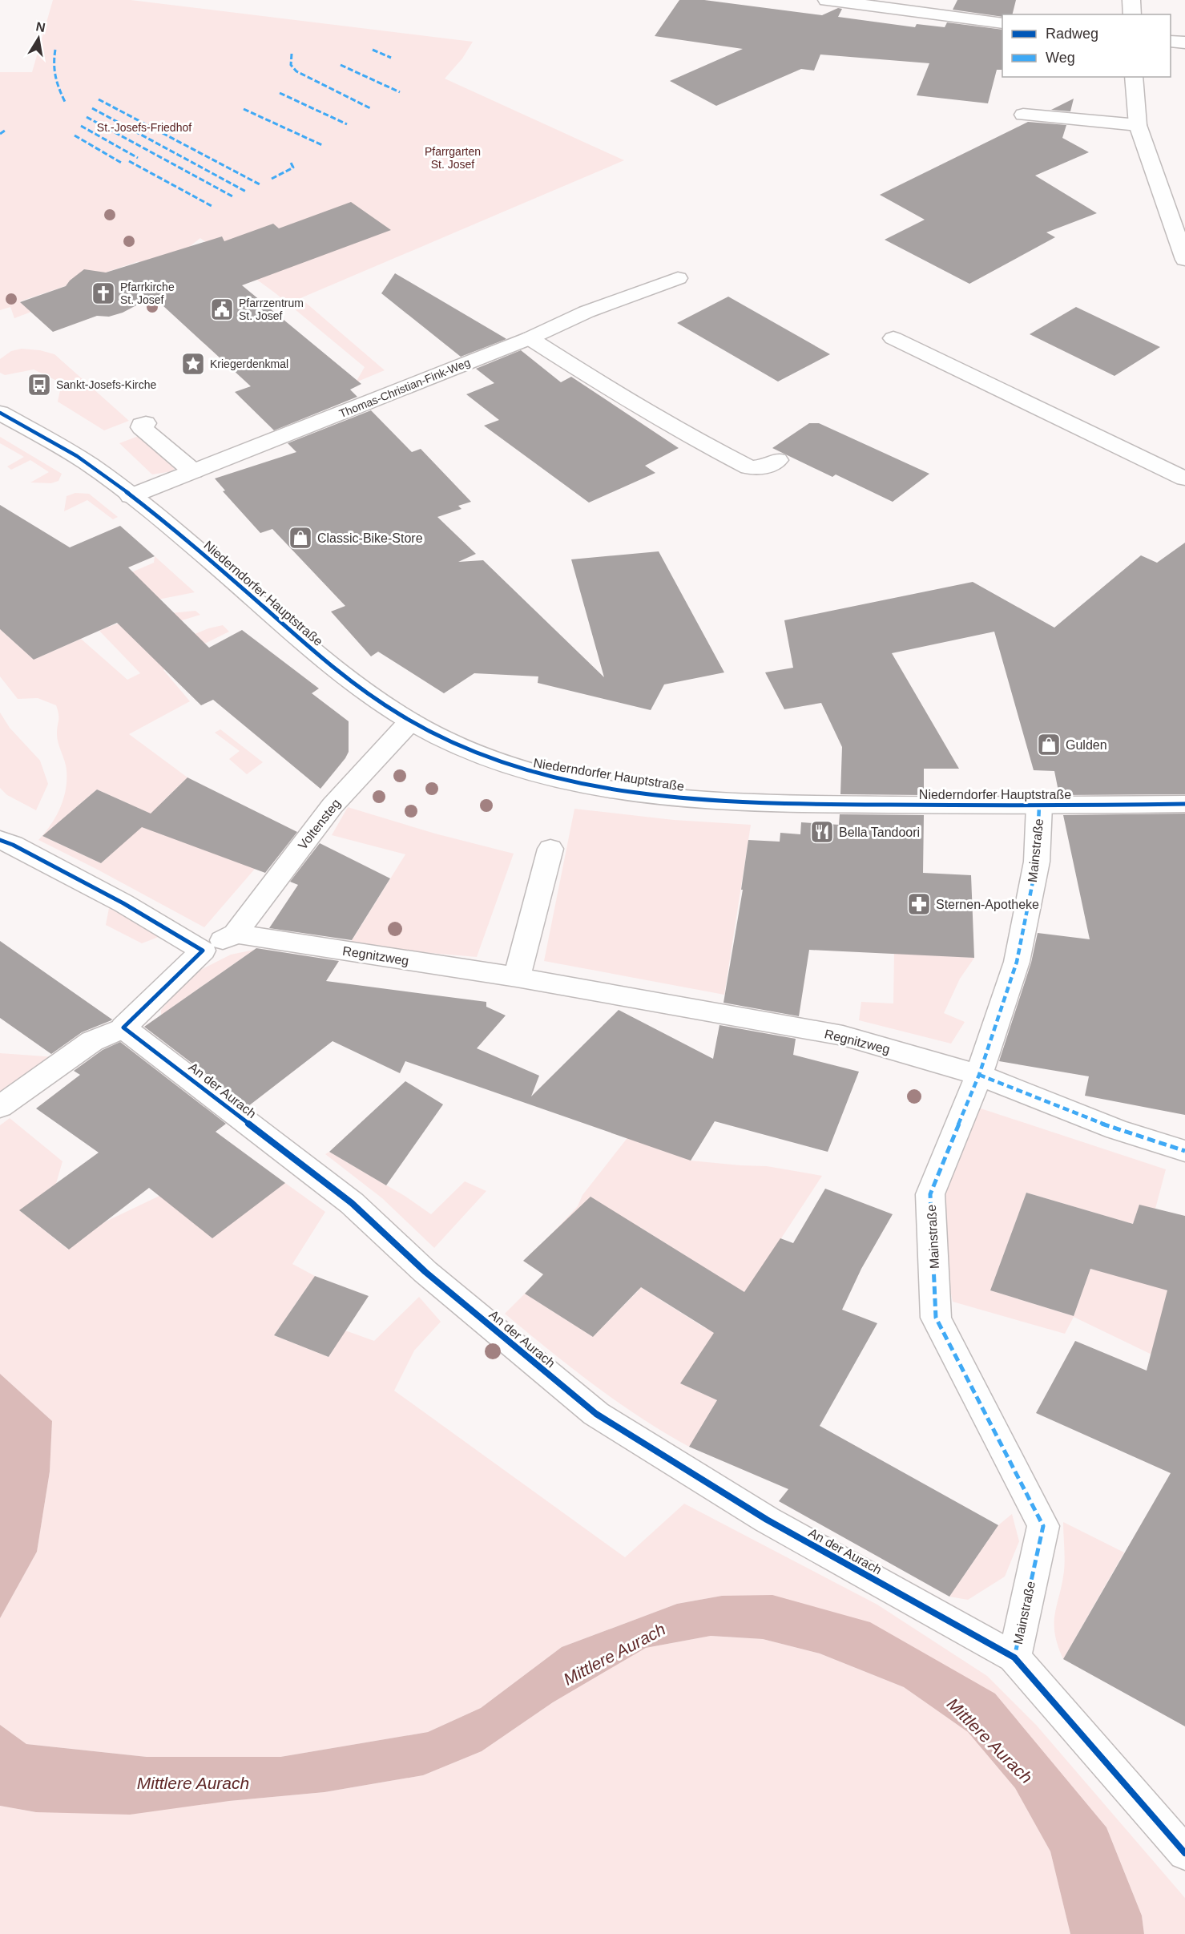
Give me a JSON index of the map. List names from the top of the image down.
{
  "streets": {
    "street": [
      "Thomas-Christian-Fink-Weg",
      "Niederndorfer Hauptstraße",
      "Voltensteg",
      "Mainstraße",
      "Regnitzweg",
      "An der Aurach"
    ]
  },
  "crossings": [
    ["Thomas-Christian-Fink-Weg", "Niederndorfer Hauptstraße"],
    ["Niederndorfer Hauptstraße", "Voltensteg"],
    ["Niederndorfer Hauptstraße", "Mainstraße"],
    ["Voltensteg", "Regnitzweg"],
    ["Mainstraße", "Regnitzweg"],
    ["Mainstraße", "An der Aurach"]
  ],
  "water": ["Mittlere Aurach"],
  "parks": ["St.-Josefs-Friedhof", "Pfarrgarten St. Josef"],
  "places": {
    "church": ["Pfarrkirche St. Josef"],
    "public building": ["Pfarrzentrum St. Josef"],
    "place": ["Kriegerdenkmal"],
    "bus stop": ["Sankt-Josefs-Kirche"],
    "shop": ["Classic-Bike-Store", "Gulden"],
    "restaurant": ["Bella Tandoori"],
    "pharmacy": ["Sternen-Apotheke"]
  },
  "legend": ["Radweg", "Weg"],
  "north": "top"
}
